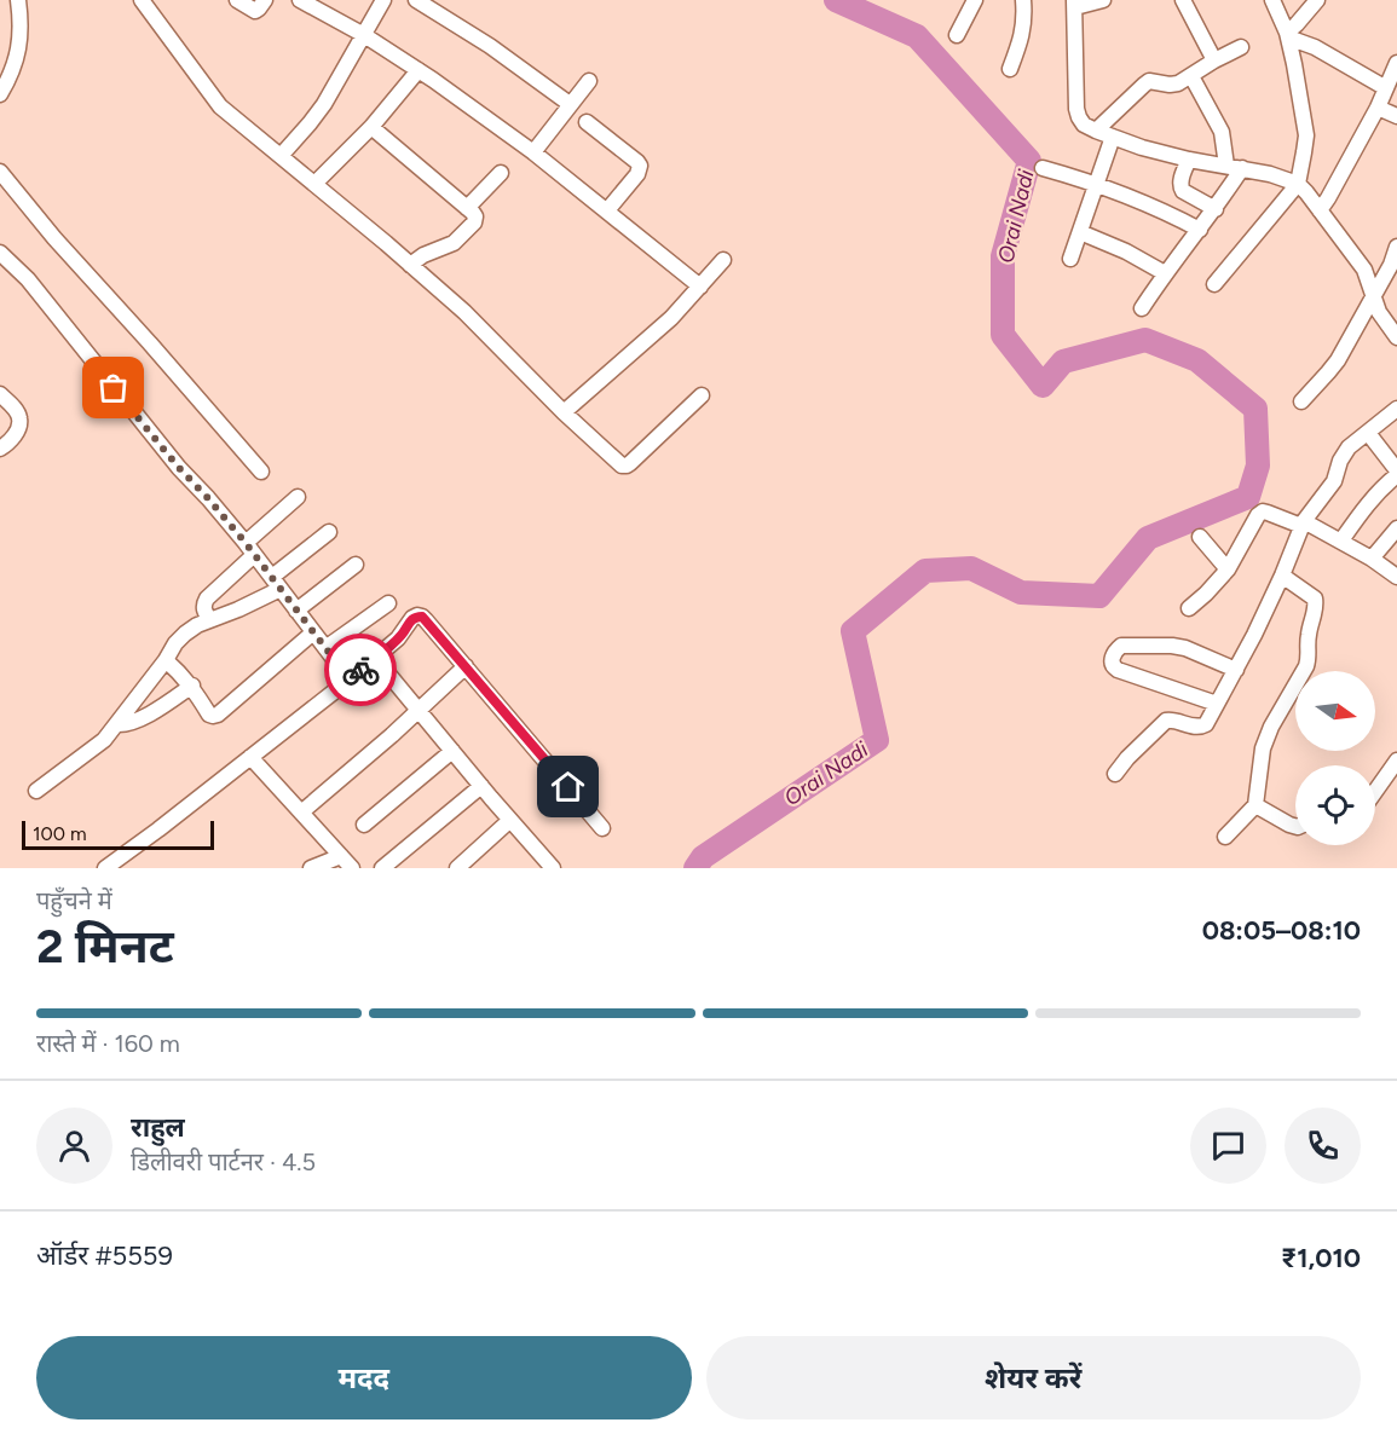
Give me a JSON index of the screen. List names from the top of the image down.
{
  "water": ["Orai Nadi"],
  "scale_bar": "100 m",
  "north": "right",
  "page": {
    "scale": "100 m",
    "heading": ["2 मिनट", "पहुँचने में", "08:05–08:10"],
    "panel": [
      "राहुल",
      "डिलीवरी पार्टनर · 4.5",
      "ऑर्डर #5559",
      "₹1,010"
    ],
    "bar": "रास्ते में · 160 m",
    "buttons": ["मदद", "शेयर करें"]
  }
}
